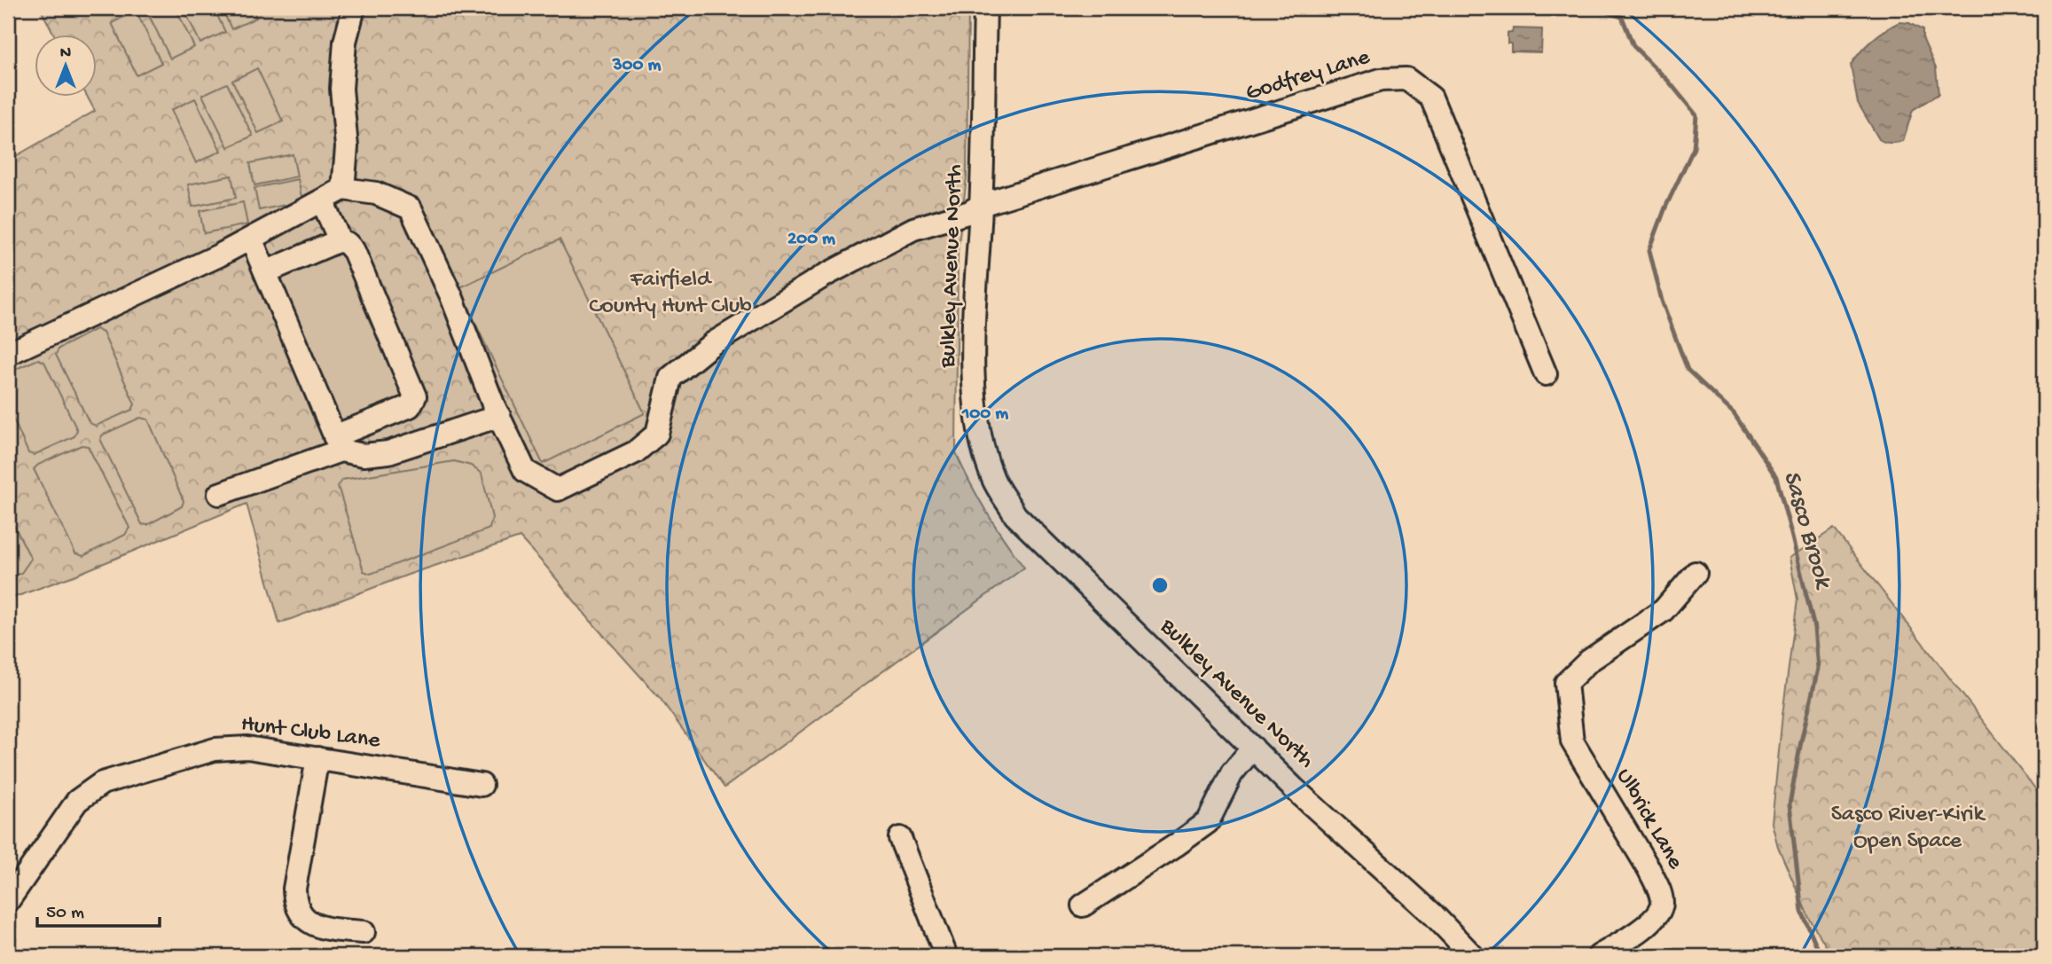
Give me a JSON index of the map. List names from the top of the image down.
{
  "streets": {
    "street": [
      "Godfrey Lane",
      "Bulkley Avenue North",
      "Hunt Club Lane",
      "Ulbrick Lane"
    ]
  },
  "crossings": [
    ["Godfrey Lane", "Bulkley Avenue North"]
  ],
  "water": ["Sasco Brook"],
  "parks": ["Fairfield County Hunt Club", "Sasco River-Kirik Open Space"],
  "scale_bar": "50 m",
  "north": "top",
  "rings": ["300 m", "200 m", "100 m"]
}
